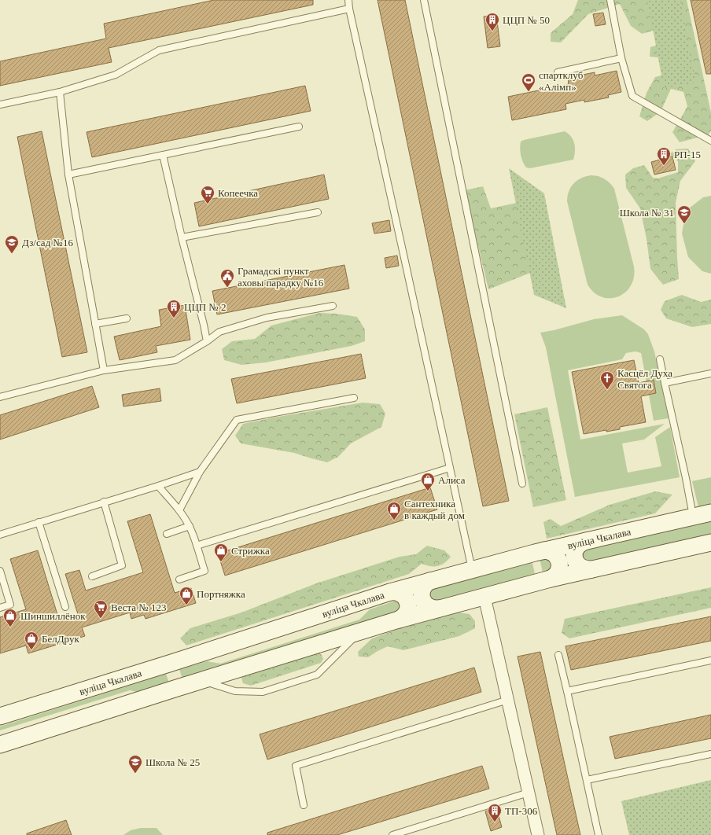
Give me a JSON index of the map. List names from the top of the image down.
{
  "streets": {
    "main road": ["вуліца Чкалава"]
  },
  "places": {
    "building": [
      "ЦЦП № 50",
      "РП-15",
      "ЦЦП № 2",
      "ТП-306"
    ],
    "sports": ["спартклуб «Алімп»"],
    "supermarket": ["Копеечка", "Веста № 123"],
    "school or university": ["Школа № 31", "Дз/сад №16", "Школа № 25"],
    "public building": ["Грамадскі пункт аховы парадку №16"],
    "church": ["Касцёл Духа Святога"],
    "shop": [
      "Алиса",
      "Сантехника в каждый дом",
      "Стрижка",
      "Портняжка",
      "Шиншиллёнок",
      "БелДрук"
    ]
  }
}
